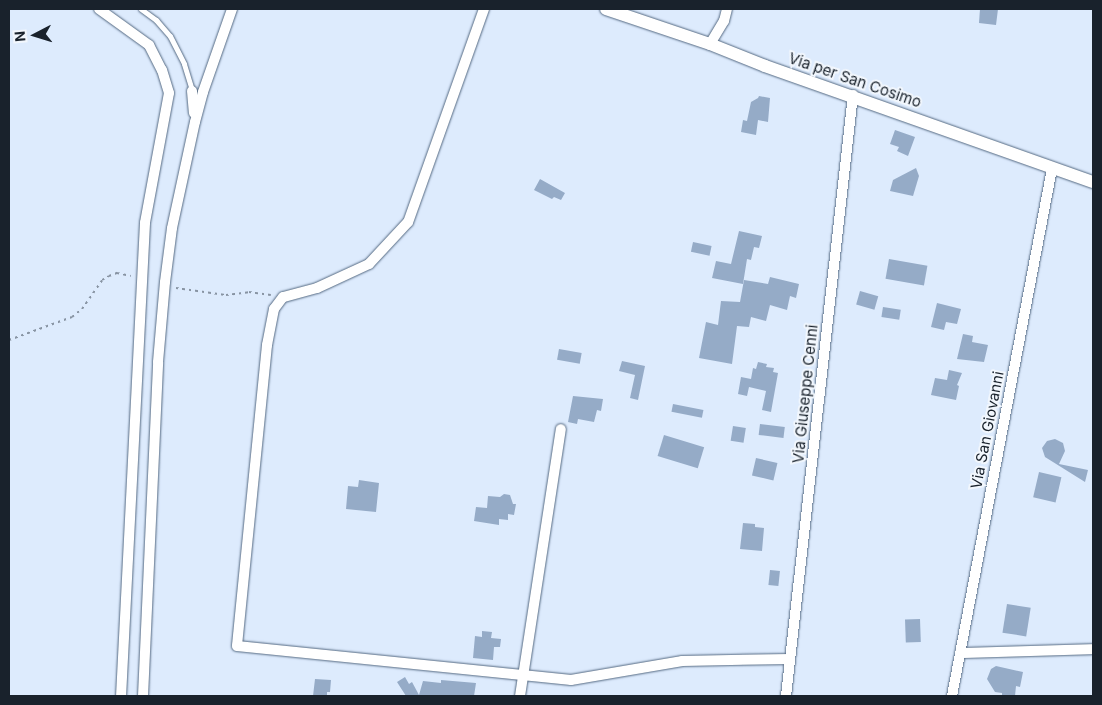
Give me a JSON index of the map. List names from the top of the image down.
{
  "streets": {
    "street": ["Via per San Cosimo", "Via Giuseppe Cenni", "Via San Giovanni"]
  },
  "crossings": [
    ["Via per San Cosimo", "Via Giuseppe Cenni"],
    ["Via per San Cosimo", "Via San Giovanni"]
  ],
  "north": "left"
}
